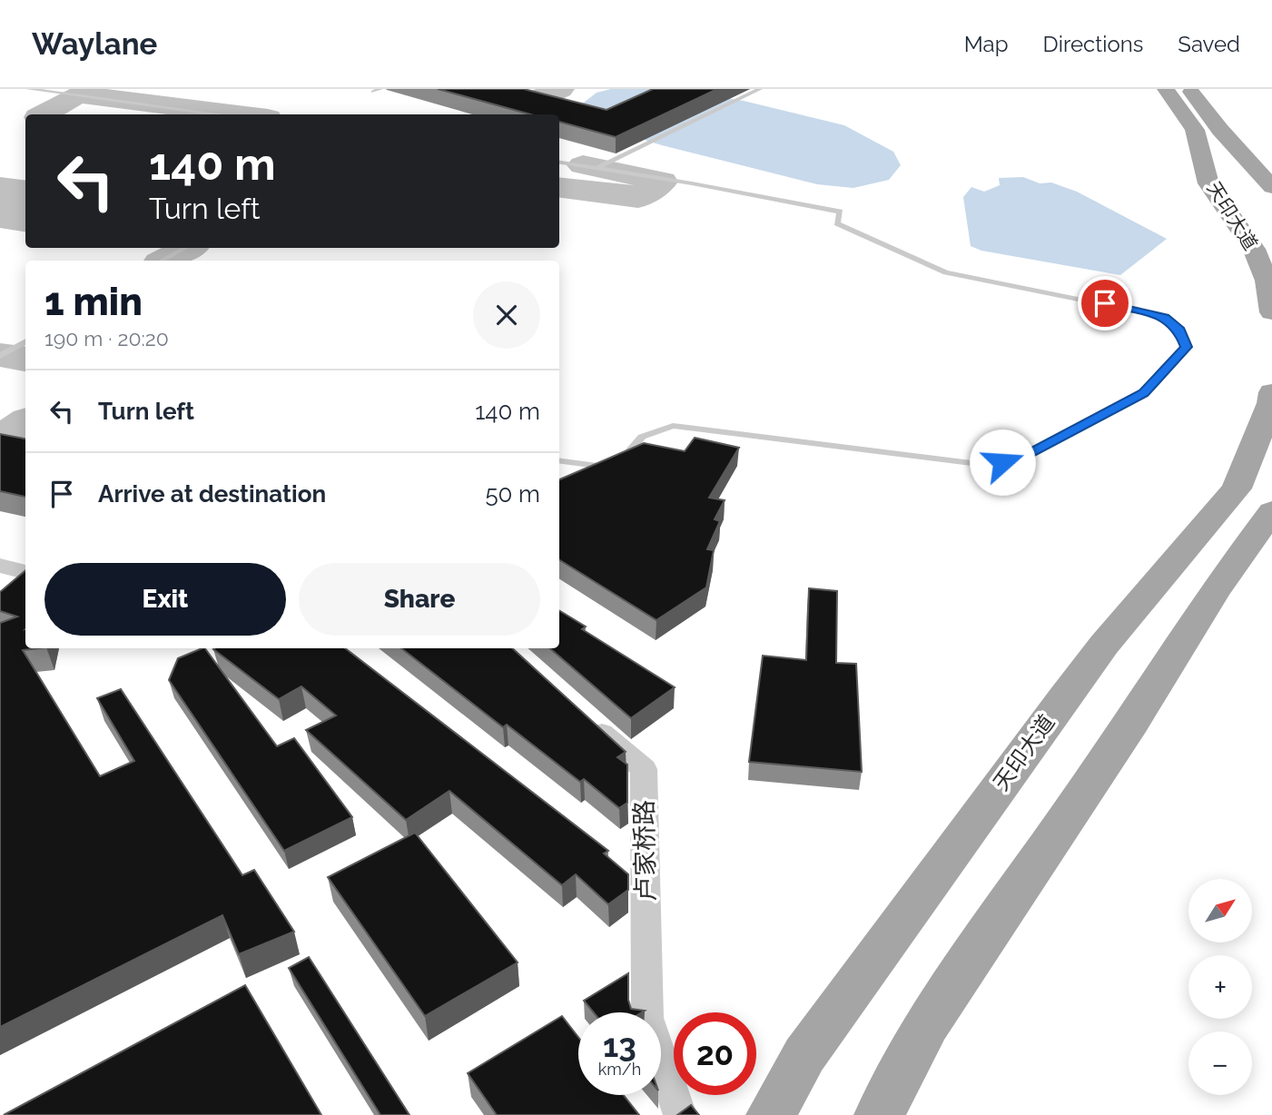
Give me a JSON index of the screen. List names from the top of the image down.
{
  "streets": {
    "main road": ["天印大道"],
    "street": ["卢家桥路"]
  },
  "north": "top right",
  "page": {
    "header": "Waylane",
    "nav": ["Map", "Directions", "Saved"],
    "turn": ["140 m", "Turn left"],
    "heading": ["1 min", "190 m · 20:20"],
    "list": [
      {
        "name": "Turn left",
        "value": "140 m"
      },
      {
        "name": "Arrive at destination",
        "value": "50 m"
      }
    ],
    "buttons": ["Exit", "Share"],
    "map_buttons": ["+", "−"],
    "speed": "13 km/h",
    "limit": "20"
  }
}
